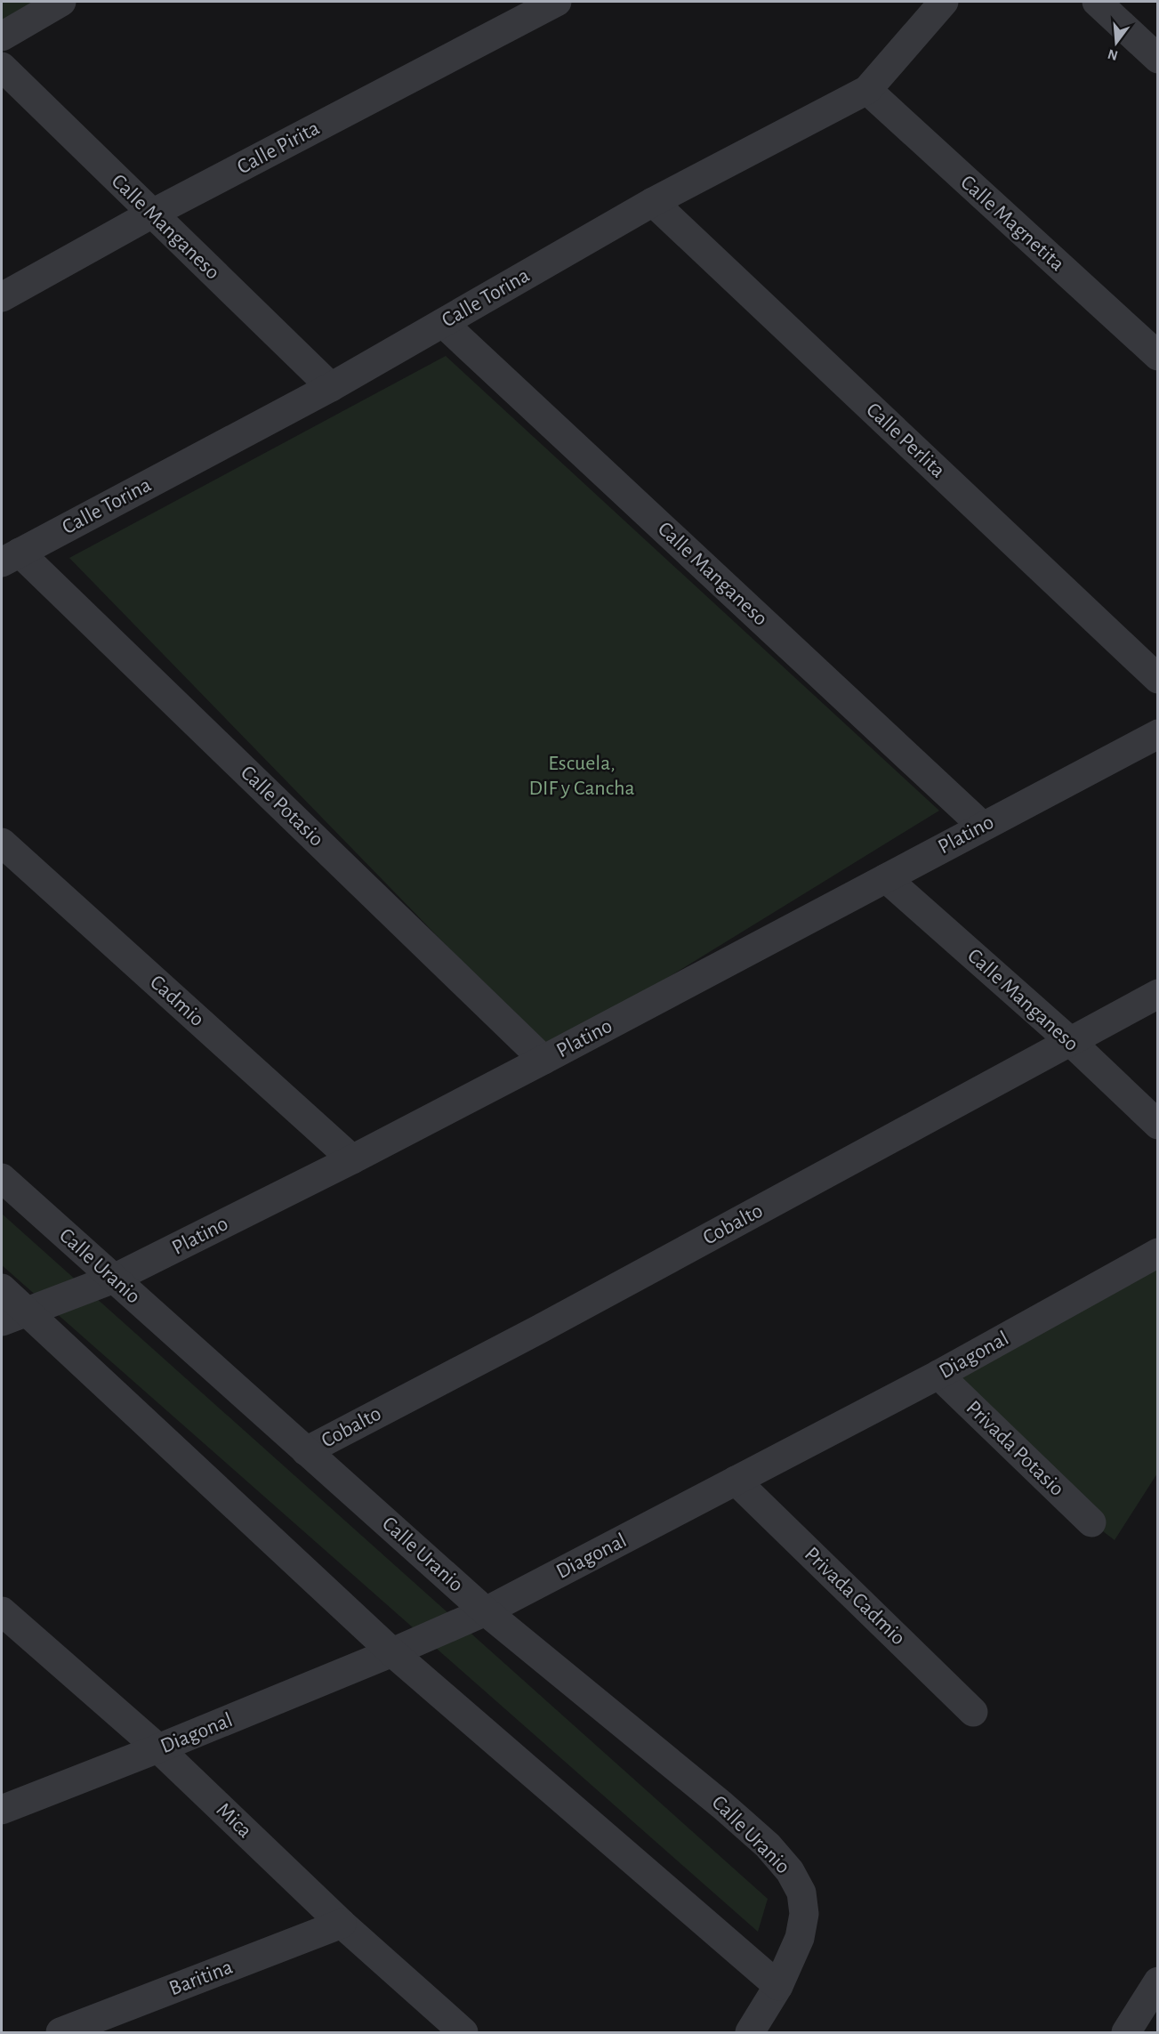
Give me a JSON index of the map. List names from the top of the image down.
{
  "streets": {
    "street": [
      "Calle Pirita",
      "Calle Magnetita",
      "Calle Manganeso",
      "Calle Torina",
      "Calle Perlita",
      "Calle Potasio",
      "Platino",
      "Cadmio",
      "Cobalto",
      "Calle Uranio",
      "Diagonal",
      "Privada Potasio",
      "Privada Cadmio",
      "Mica",
      "Baritina"
    ]
  },
  "crossings": [
    ["Calle Pirita", "Calle Manganeso"],
    ["Calle Magnetita", "Calle Torina"],
    ["Calle Manganeso", "Calle Torina"],
    ["Calle Manganeso", "Platino"],
    ["Calle Manganeso", "Cobalto"],
    ["Calle Torina", "Calle Perlita"],
    ["Calle Torina", "Calle Potasio"],
    ["Calle Potasio", "Platino"],
    ["Platino", "Cadmio"],
    ["Platino", "Calle Uranio"],
    ["Cobalto", "Calle Uranio"],
    ["Calle Uranio", "Diagonal"],
    ["Diagonal", "Privada Potasio"],
    ["Diagonal", "Privada Cadmio"],
    ["Diagonal", "Mica"],
    ["Mica", "Baritina"]
  ],
  "parks": ["Escuela, DIF y Cancha"],
  "north": "bottom"
}
